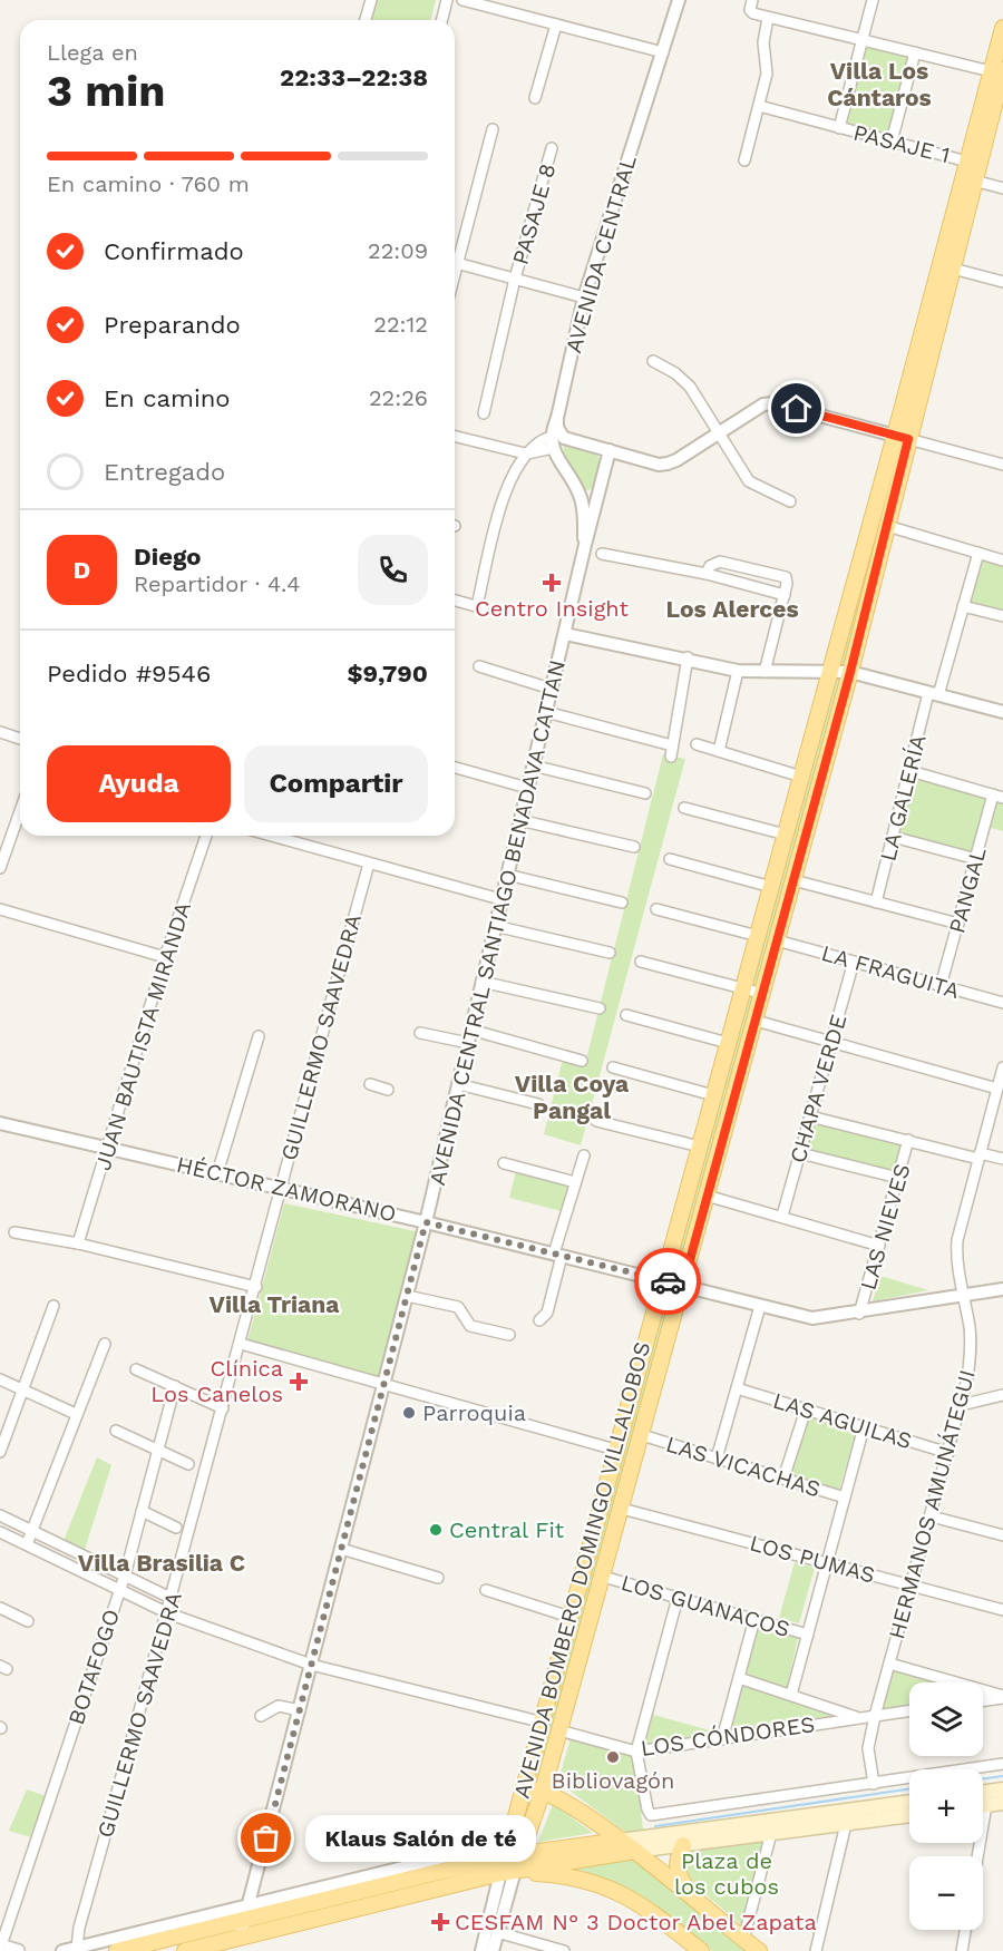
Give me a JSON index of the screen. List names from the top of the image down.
{
  "streets": {
    "main road": ["AVENIDA BOMBERO DOMINGO VILLALOBOS"],
    "street": [
      "PASAJE 1",
      "PASAJE 8",
      "AVENIDA CENTRAL",
      "LA GALERÍA",
      "PANGAL",
      "AVENIDA CENTRAL SANTIAGO BENADAVA CATTAN",
      "LA FRAGUITA",
      "JUAN BAUTISTA MIRANDA",
      "GUILLERMO SAAVEDRA",
      "CHAPA VERDE",
      "HÉCTOR ZAMORANO",
      "LAS NIEVES",
      "LAS AGUILAS",
      "LAS VICACHAS",
      "HERMANOS AMUNÁTEGUI",
      "LOS PUMAS",
      "LOS GUANACOS",
      "BOTAFOGO",
      "LOS CÓNDORES"
    ]
  },
  "crossings": [
    ["PASAJE 1", "AVENIDA BOMBERO DOMINGO VILLALOBOS"],
    ["PANGAL", "LA FRAGUITA"],
    ["AVENIDA CENTRAL SANTIAGO BENADAVA CATTAN", "HÉCTOR ZAMORANO"],
    ["LA FRAGUITA", "CHAPA VERDE"],
    ["LA FRAGUITA", "AVENIDA BOMBERO DOMINGO VILLALOBOS"],
    ["JUAN BAUTISTA MIRANDA", "HÉCTOR ZAMORANO"],
    ["GUILLERMO SAAVEDRA", "HÉCTOR ZAMORANO"],
    ["HÉCTOR ZAMORANO", "LAS NIEVES"],
    ["HÉCTOR ZAMORANO", "HERMANOS AMUNÁTEGUI"],
    ["HÉCTOR ZAMORANO", "AVENIDA BOMBERO DOMINGO VILLALOBOS"],
    ["LAS AGUILAS", "HERMANOS AMUNÁTEGUI"],
    ["LAS VICACHAS", "AVENIDA BOMBERO DOMINGO VILLALOBOS"],
    ["HERMANOS AMUNÁTEGUI", "LOS PUMAS"],
    ["HERMANOS AMUNÁTEGUI", "LOS CÓNDORES"],
    ["LOS PUMAS", "AVENIDA BOMBERO DOMINGO VILLALOBOS"],
    ["AVENIDA BOMBERO DOMINGO VILLALOBOS", "LOS GUANACOS"],
    ["AVENIDA BOMBERO DOMINGO VILLALOBOS", "LOS CÓNDORES"]
  ],
  "districts": [
    "Villa Los Cántaros",
    "Los Alerces",
    "Villa Coya Pangal",
    "Villa Triana",
    "Villa Brasilia C"
  ],
  "parks": ["Plaza de los cubos"],
  "places": {
    "health": ["Centro Insight", "Clínica Los Canelos", "CESFAM N° 3 Doctor Abel Zapata"],
    "other": [
      "Parroquia",
      "Central Fit",
      "Bibliovagón",
      "Klaus Salón de té"
    ]
  },
  "page": {
    "heading": ["3 min", "Llega en", "22:33–22:38"],
    "panel": [
      "Diego",
      "Repartidor · 4.4",
      "Pedido #9546",
      "$9,790"
    ],
    "bar": "En camino · 760 m",
    "list": [
      ["Confirmado", "22:09"],
      ["Preparando", "22:12"],
      ["En camino", "22:26"],
      "Entregado"
    ],
    "round": "D",
    "buttons": ["Ayuda", "Compartir"],
    "map_buttons": ["+", "−"],
    "bubble": "Klaus Salón de té"
  }
}
